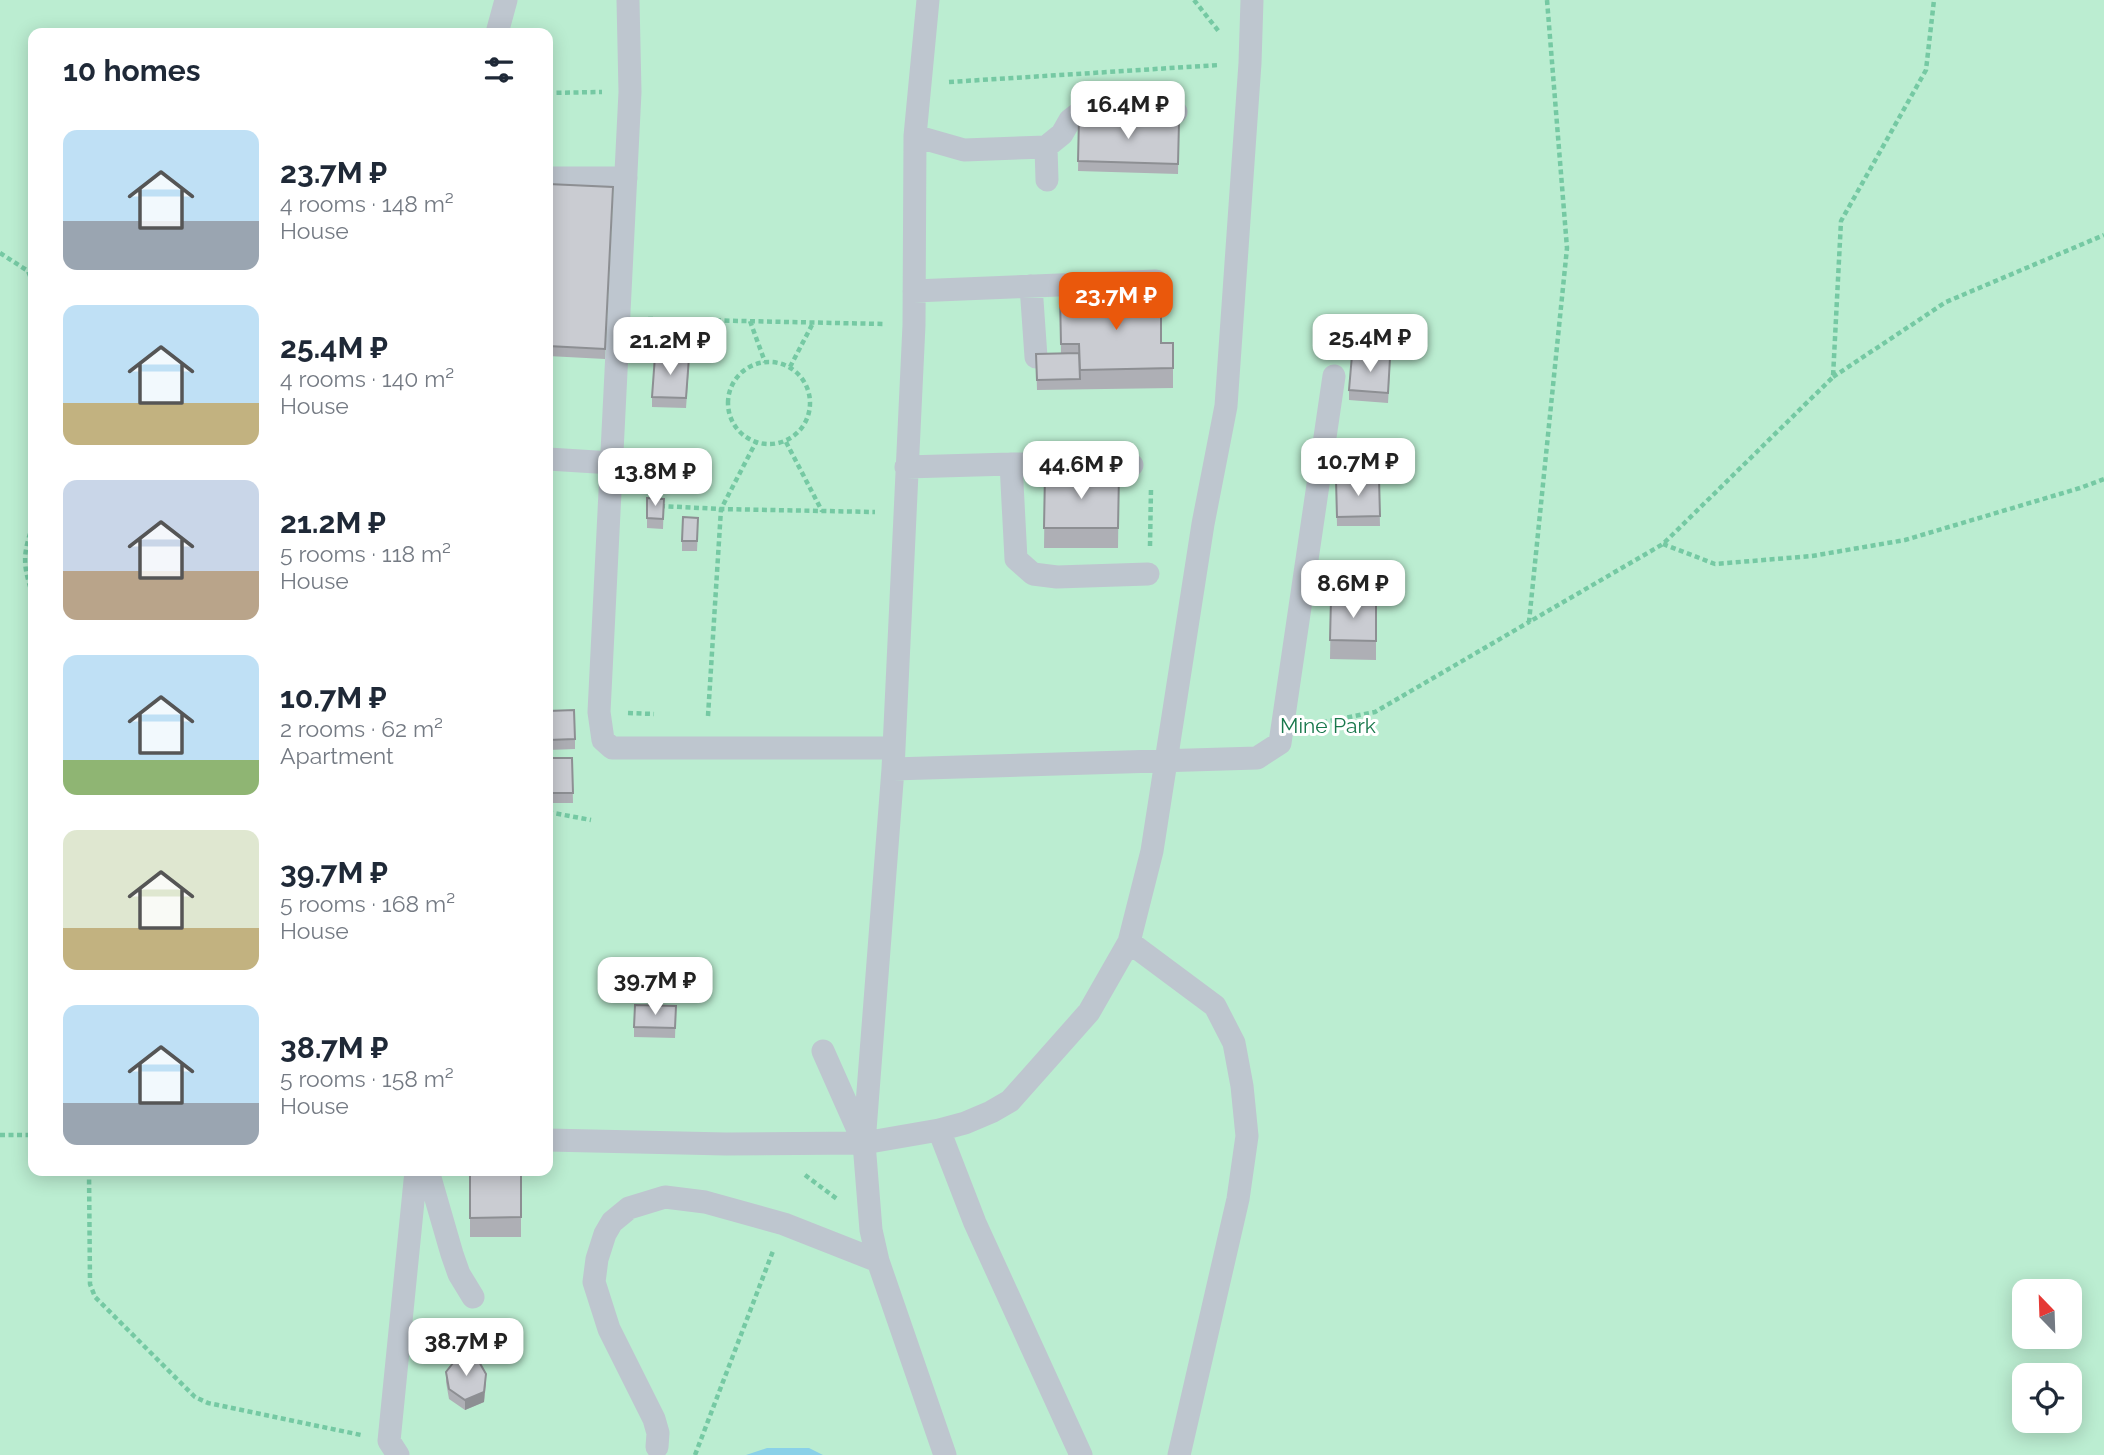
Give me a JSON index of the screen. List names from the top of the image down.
{
  "parks": ["Mine Park"],
  "north": "top left",
  "page": {
    "heading": "10 homes",
    "price": [
      "16.4M ₽",
      "23.7M ₽",
      "25.4M ₽",
      "21.2M ₽",
      "10.7M ₽",
      "44.6M ₽",
      "13.8M ₽",
      "8.6M ₽",
      "39.7M ₽",
      "38.7M ₽"
    ],
    "list": [
      {
        "name": "23.7M ₽",
        "note": "4 rooms · 148 m² · House"
      },
      {
        "name": "25.4M ₽",
        "note": "4 rooms · 140 m² · House"
      },
      {
        "name": "21.2M ₽",
        "note": "5 rooms · 118 m² · House"
      },
      {
        "name": "10.7M ₽",
        "note": "2 rooms · 62 m² · Apartment"
      },
      {
        "name": "39.7M ₽",
        "note": "5 rooms · 168 m² · House"
      },
      {
        "name": "38.7M ₽",
        "note": "5 rooms · 158 m² · House"
      }
    ]
  }
}
